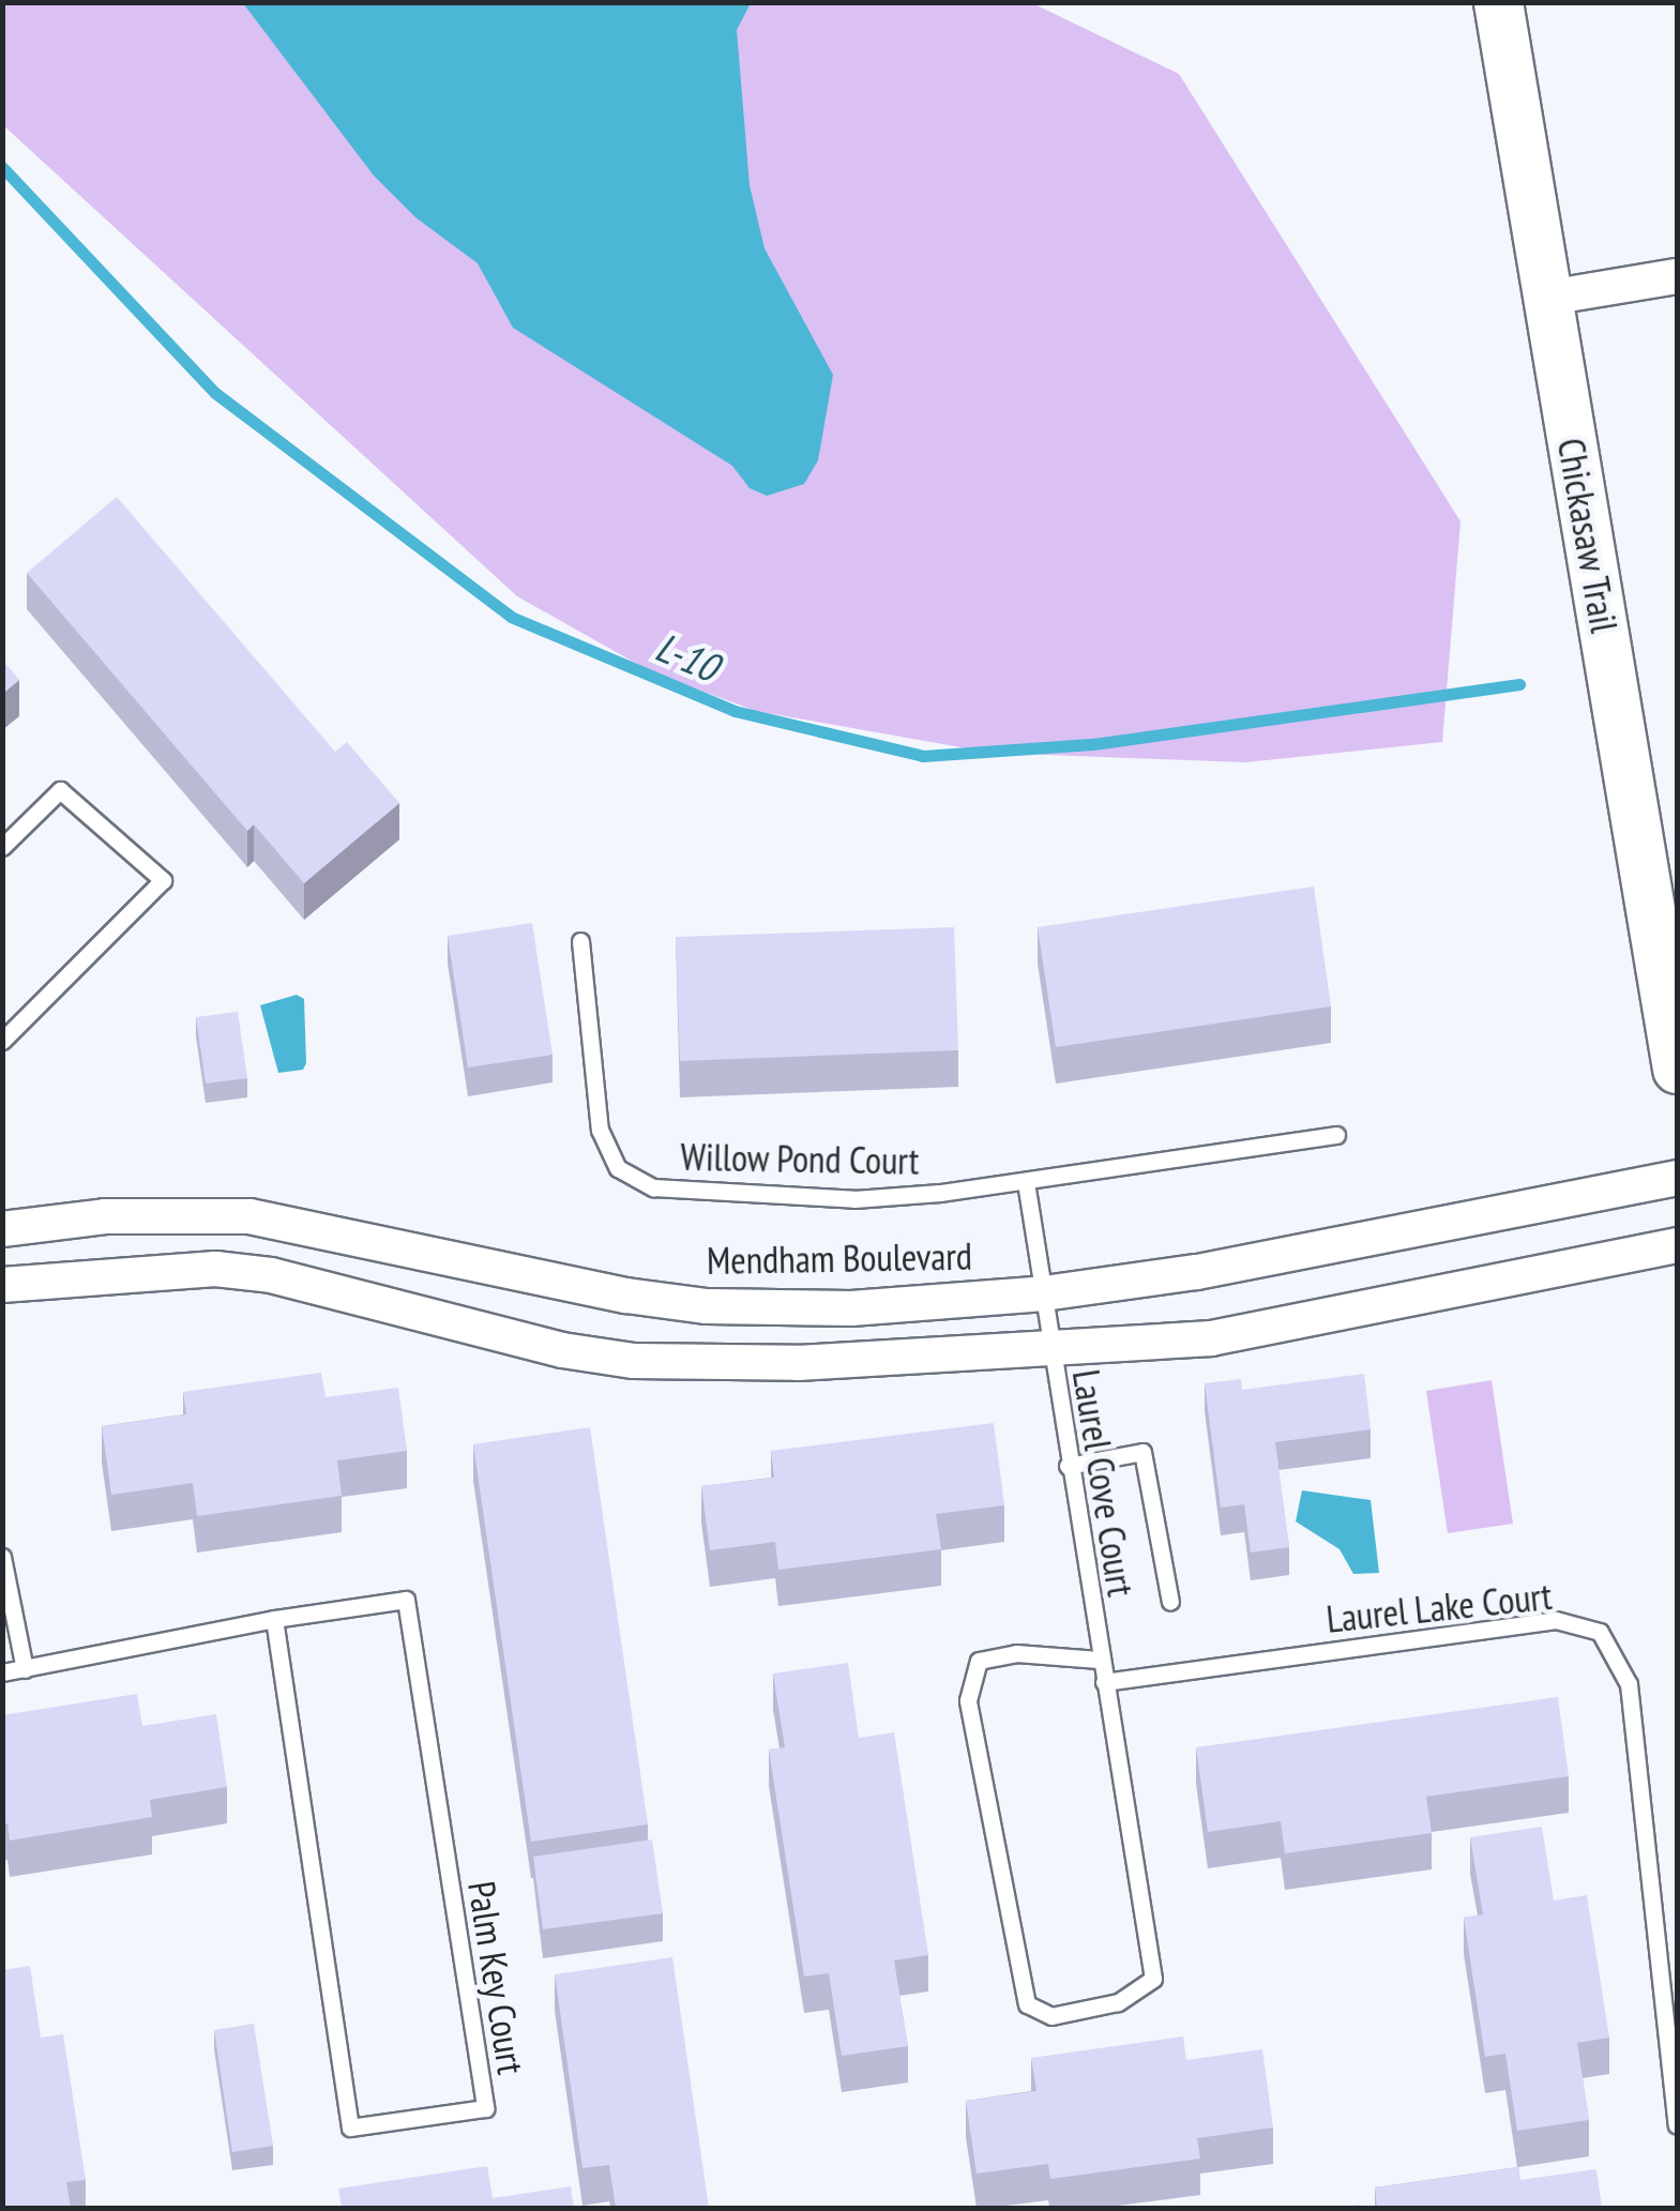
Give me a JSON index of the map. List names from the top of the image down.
{
  "streets": {
    "street": ["Chickasaw Trail", "Mendham Boulevard"],
    "lane": [
      "Willow Pond Court",
      "Laurel Cove Court",
      "Laurel Lake Court",
      "Palm Key Court"
    ]
  },
  "crossings": [
    ["Mendham Boulevard", "Laurel Cove Court"],
    ["Laurel Cove Court", "Laurel Lake Court"]
  ],
  "water": ["L-10"]
}
